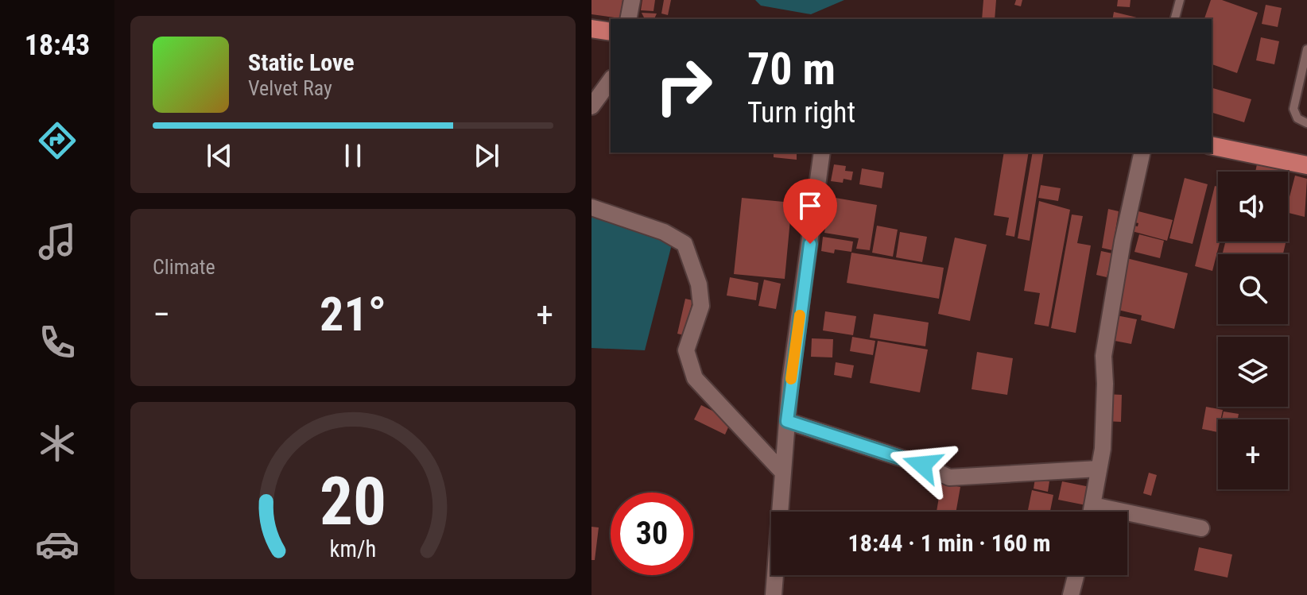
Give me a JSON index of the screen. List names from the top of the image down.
{
  "page": {
    "tabs": "18:43",
    "turn": ["70 m", "Turn right"],
    "song": ["Static Love", "Velvet Ray"],
    "map_buttons": "+",
    "tile": "Climate",
    "heat": ["−", "21°", "+"],
    "limit": "30",
    "trip": "18:44 · 1 min · 160 m",
    "gauge": ["20", "km/h"]
  }
}
